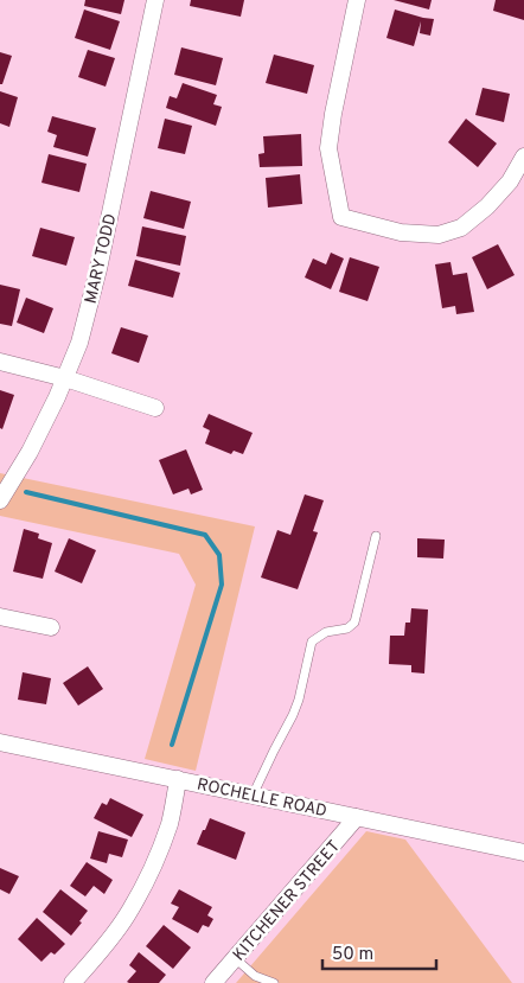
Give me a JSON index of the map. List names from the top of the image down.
{
  "streets": {
    "street": ["MARY TODD", "ROCHELLE ROAD", "KITCHENER STREET"]
  },
  "crossings": [
    ["ROCHELLE ROAD", "KITCHENER STREET"]
  ],
  "scale_bar": "50 m"
}
